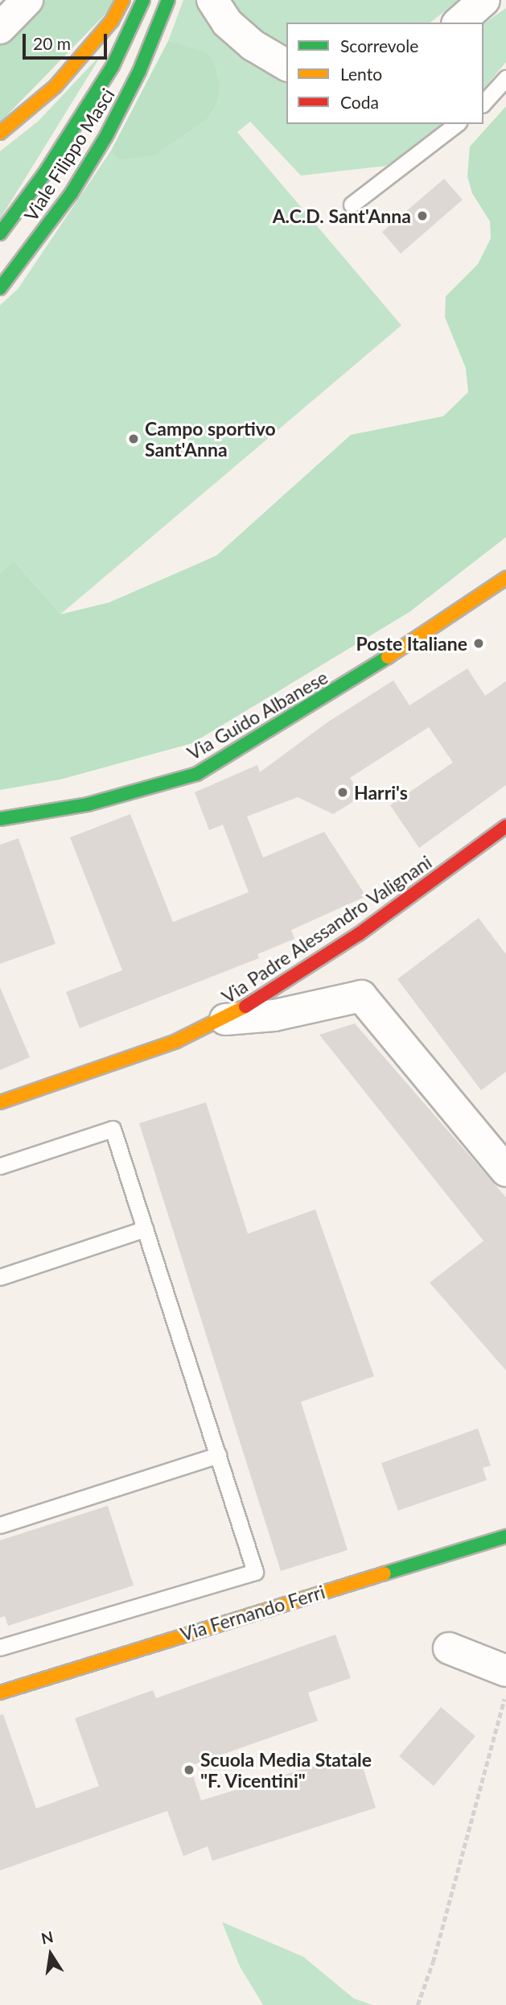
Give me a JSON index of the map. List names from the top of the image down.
{
  "streets": {
    "main road": [
      "Viale Filippo Masci",
      "Via Guido Albanese",
      "Via Padre Alessandro Valignani",
      "Via Fernando Ferri"
    ]
  },
  "places": [
    "A.C.D. Sant'Anna",
    "Campo sportivo Sant'Anna",
    "Poste Italiane",
    "Harri's",
    "Scuola Media Statale \"F. Vicentini\""
  ],
  "legend": ["Scorrevole", "Lento", "Coda"],
  "scale_bar": "20 m",
  "north": "top"
}
